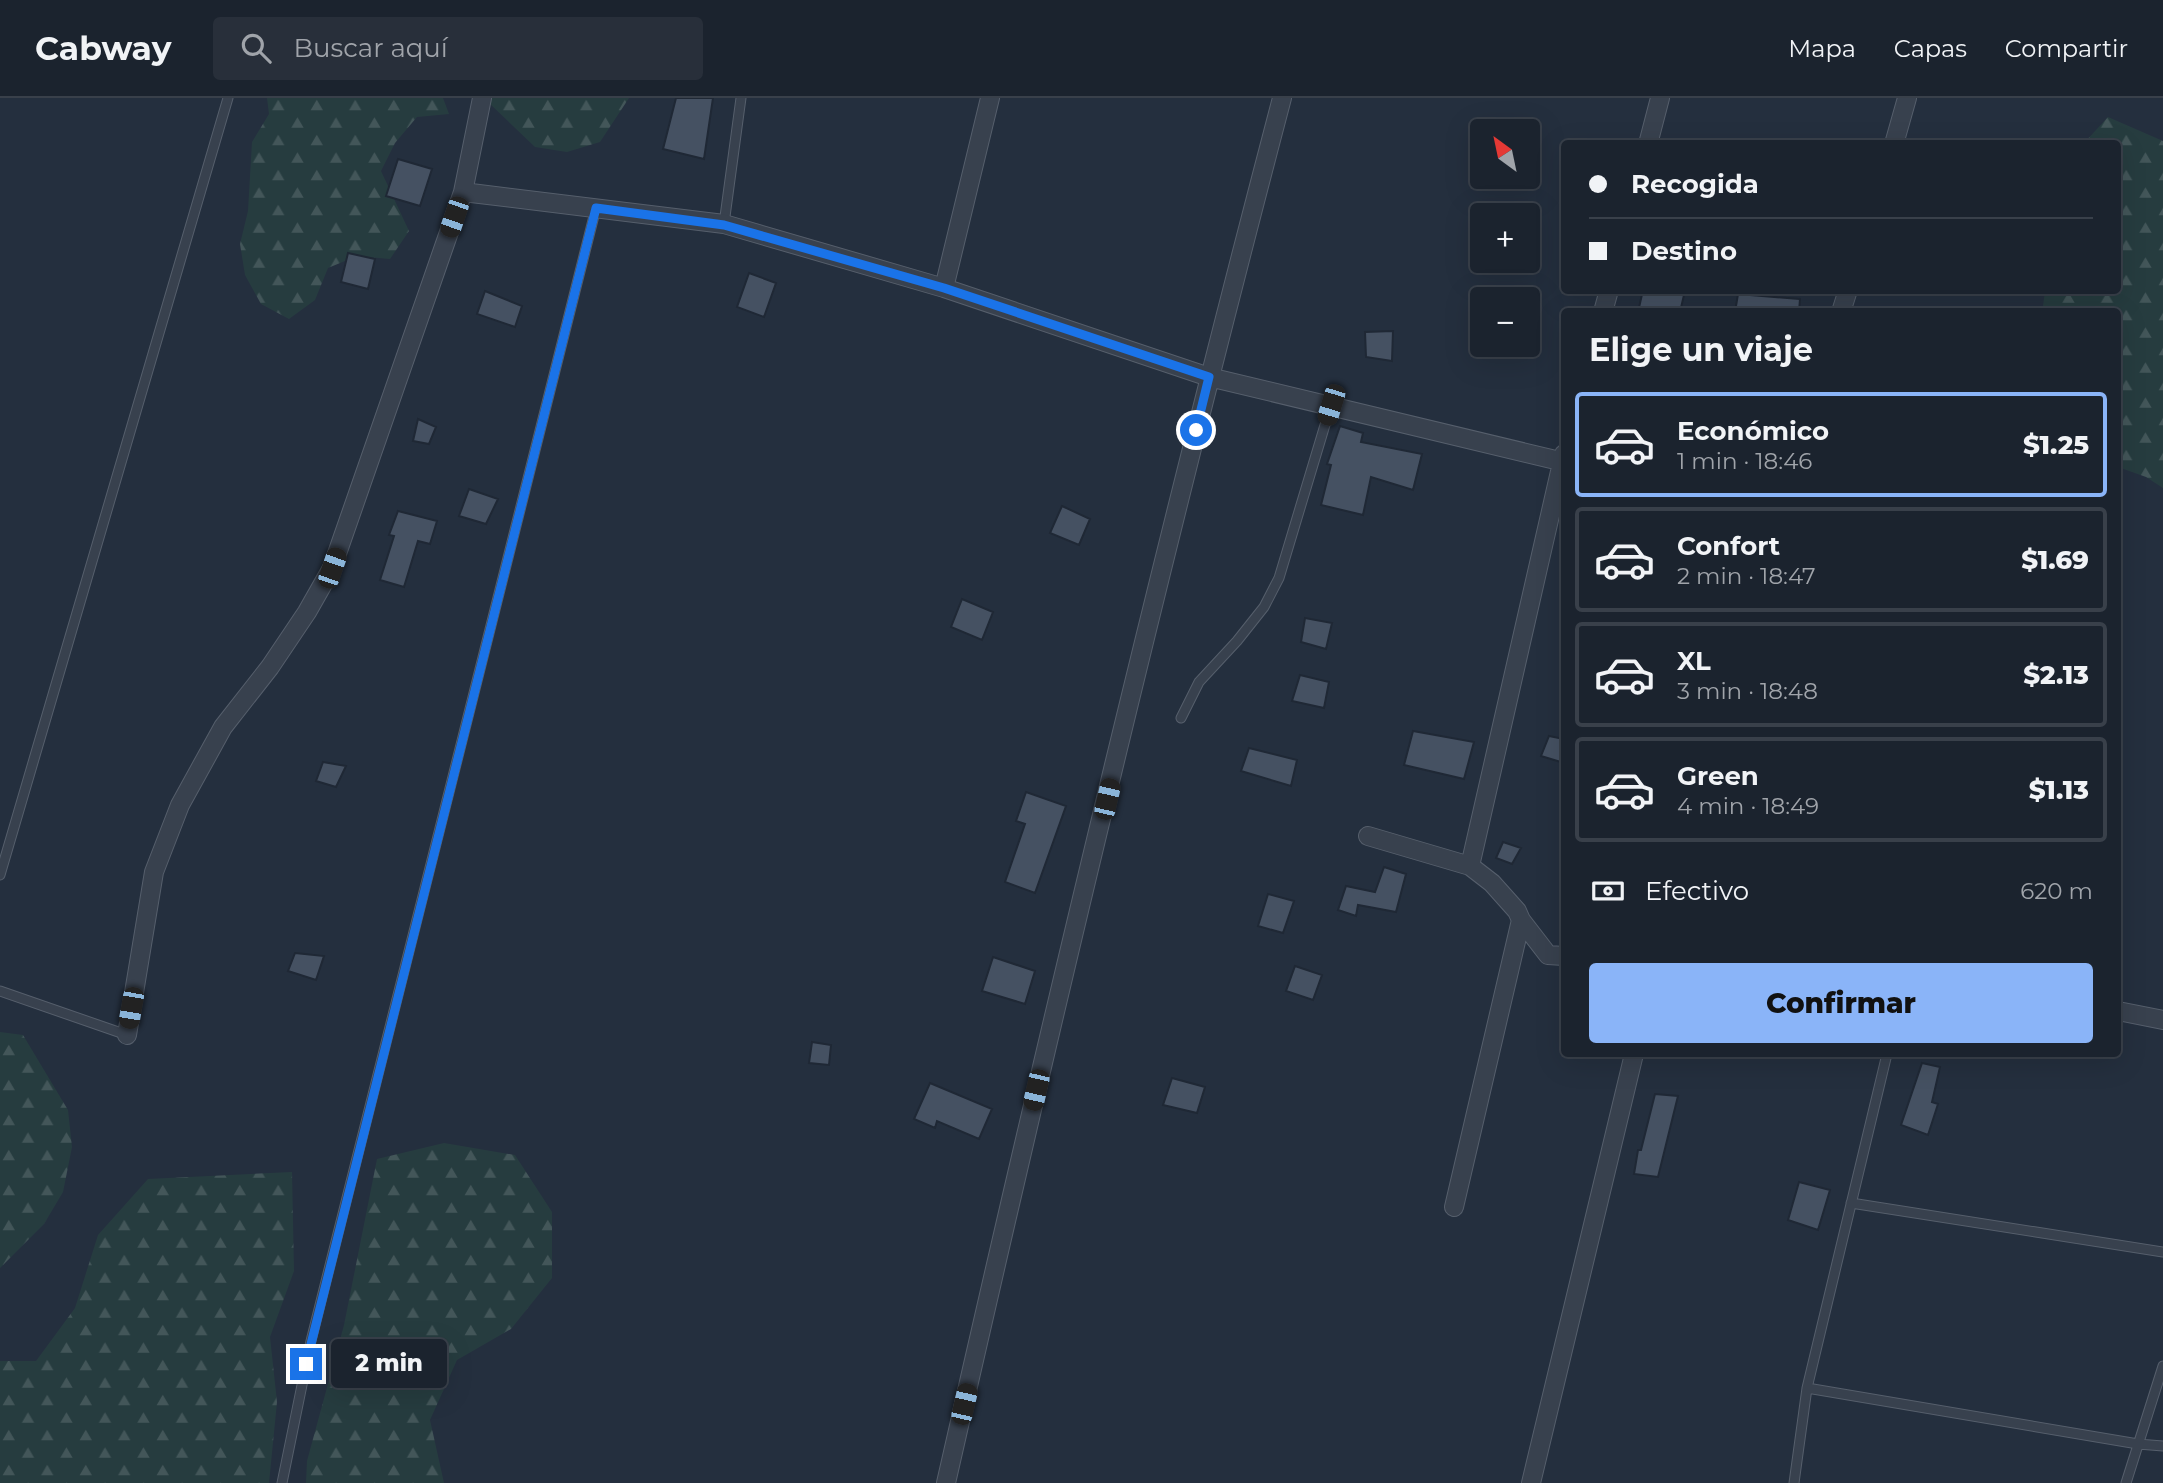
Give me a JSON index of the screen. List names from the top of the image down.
{
  "north": "top left",
  "page": {
    "header": "Cabway",
    "search": "Buscar aquí",
    "nav": ["Mapa", "Capas", "Compartir"],
    "map_buttons": ["+", "−"],
    "banner": ["Recogida", "Destino"],
    "heading": "Elige un viaje",
    "list": [
      {
        "name": "Económico",
        "note": "1 min · 18:46",
        "value": "$1.25"
      },
      {
        "name": "Confort",
        "note": "2 min · 18:47",
        "value": "$1.69"
      },
      {
        "name": "XL",
        "note": "3 min · 18:48",
        "value": "$2.13"
      },
      {
        "name": "Green",
        "note": "4 min · 18:49",
        "value": "$1.13"
      }
    ],
    "pay": ["Efectivo", "620 m"],
    "buttons": "Confirmar",
    "bubble": "2 min"
  }
}
